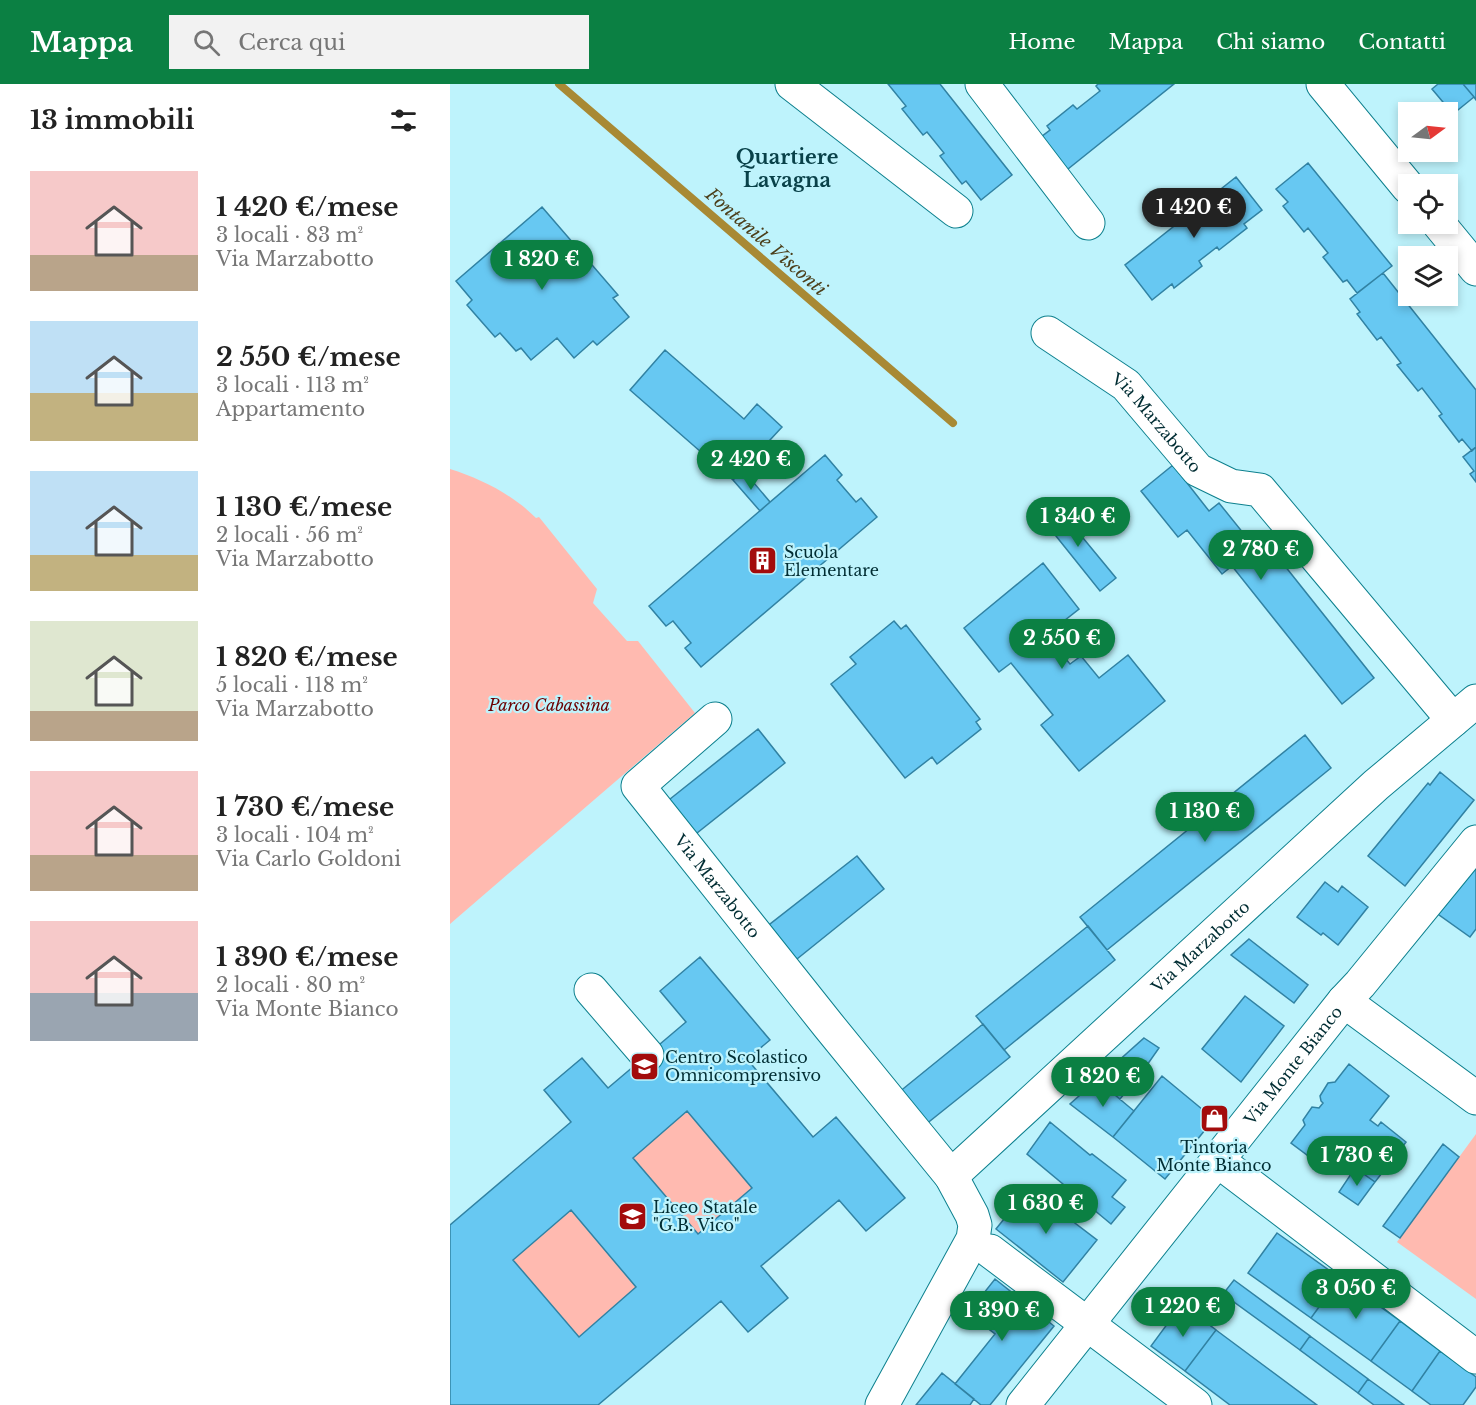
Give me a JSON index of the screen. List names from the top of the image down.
{
  "streets": {
    "street": ["Via Marzabotto", "Via Monte Bianco"]
  },
  "districts": ["Quartiere Lavagna"],
  "water": ["Fontanile Visconti"],
  "parks": ["Parco Cabassina"],
  "places": {
    "building": ["Scuola Elementare"],
    "school or university": ["Centro Scolastico Omnicomprensivo", "Liceo Statale \"G.B. Vico\""],
    "shop": ["Tintoria Monte Bianco"]
  },
  "north": "right",
  "page": {
    "header": "Mappa",
    "search": "Cerca qui",
    "nav": [
      "Home",
      "Mappa",
      "Chi siamo",
      "Contatti"
    ],
    "heading": "13 immobili",
    "list": [
      {
        "name": "1 420 €/mese",
        "note": "3 locali · 83 m² · Via Marzabotto"
      },
      {
        "name": "2 550 €/mese",
        "note": "3 locali · 113 m² · Appartamento"
      },
      {
        "name": "1 130 €/mese",
        "note": "2 locali · 56 m² · Via Marzabotto"
      },
      {
        "name": "1 820 €/mese",
        "note": "5 locali · 118 m² · Via Marzabotto"
      },
      {
        "name": "1 730 €/mese",
        "note": "3 locali · 104 m² · Via Carlo Goldoni"
      },
      {
        "name": "1 390 €/mese",
        "note": "2 locali · 80 m² · Via Monte Bianco"
      }
    ],
    "price": [
      "1 420 €",
      "1 820 €",
      "2 420 €",
      "1 340 €",
      "2 780 €",
      "2 550 €",
      "1 130 €",
      "1 820 €",
      "1 730 €",
      "1 630 €",
      "3 050 €",
      "1 220 €",
      "1 390 €"
    ]
  }
}
